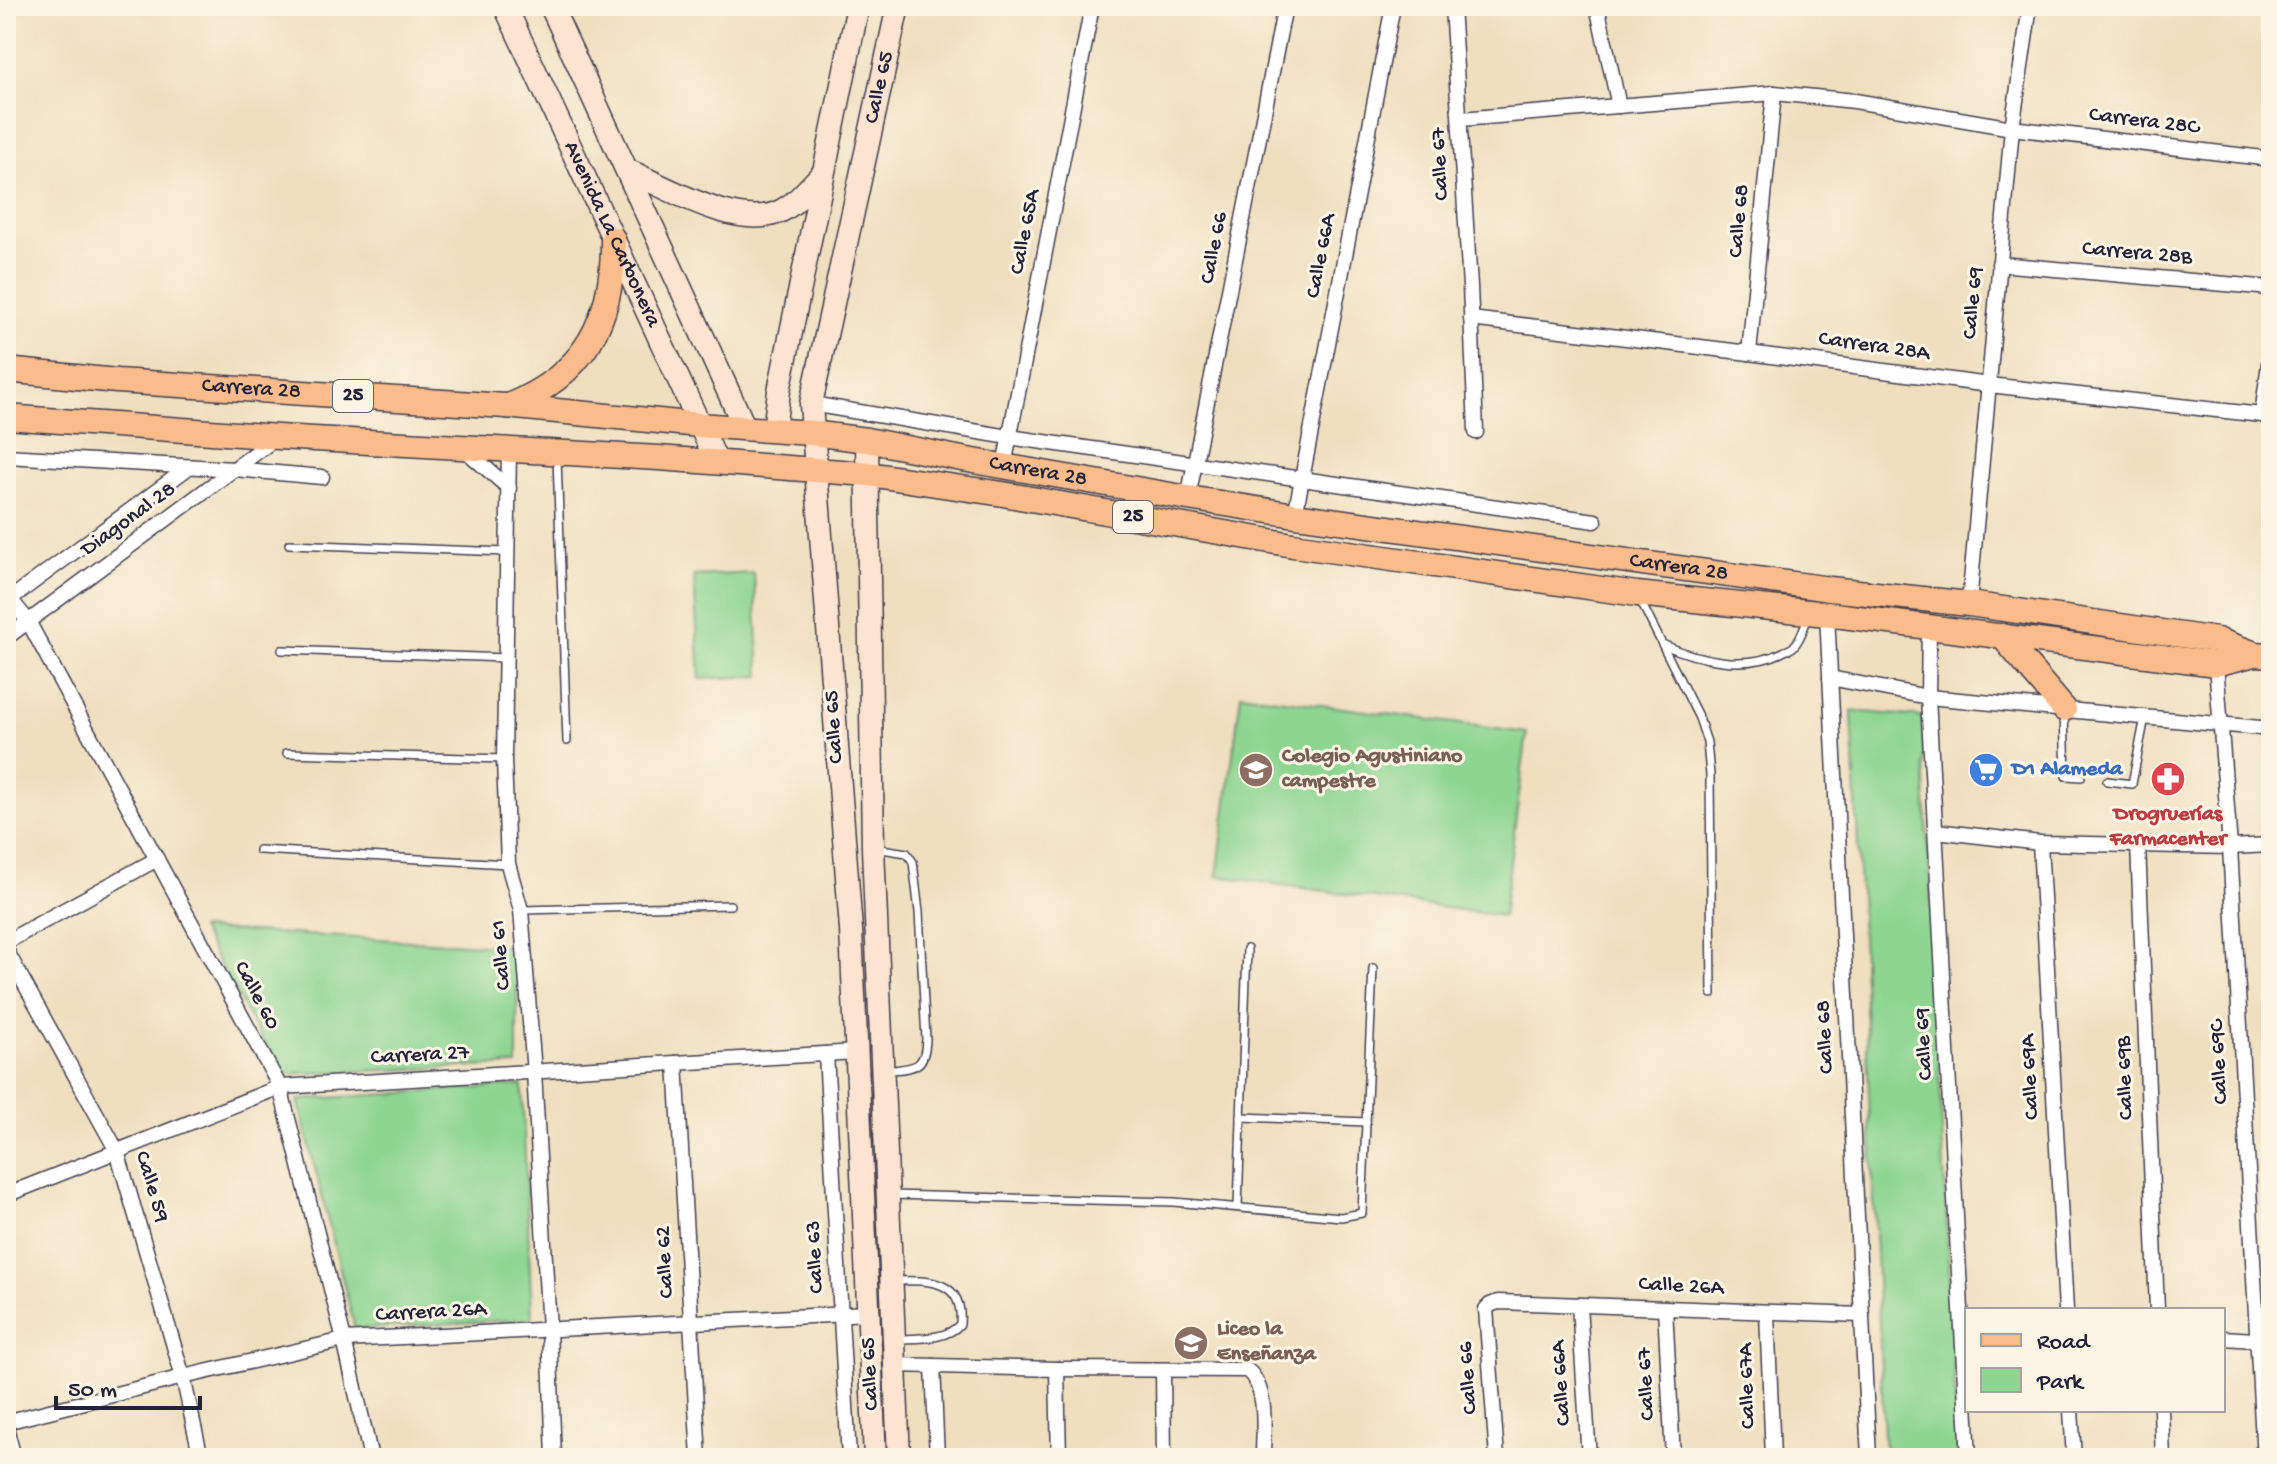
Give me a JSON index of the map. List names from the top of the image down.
{
  "streets": {
    "main road": ["Carrera 28", "25"],
    "street": [
      "Calle 65",
      "Carrera 28C",
      "Calle 67",
      "Calle 68",
      "Calle 65A",
      "Avenida La Carbonera",
      "Calle 66",
      "Carrera 28B",
      "Calle 66A",
      "Calle 69",
      "Carrera 28A",
      "Diagonal 28",
      "Calle 61",
      "Calle 60",
      "Carrera 27",
      "Calle 69C",
      "Calle 69A",
      "Calle 69B",
      "Calle 59",
      "Calle 63",
      "Calle 62",
      "Calle 26A",
      "Carrera 26A",
      "Calle 67A"
    ]
  },
  "crossings": [
    ["Calle 65", "Carrera 28"],
    ["Calle 65", "Carrera 27"],
    ["Calle 65", "Carrera 26A"],
    ["Carrera 28C", "Calle 69"],
    ["Calle 67", "Carrera 28A"],
    ["Calle 67", "Calle 26A"],
    ["Calle 68", "Carrera 28A"],
    ["Calle 68", "Carrera 28"],
    ["Calle 68", "Calle 26A"],
    ["Calle 65A", "Carrera 28"],
    ["Avenida La Carbonera", "Carrera 28"],
    ["Calle 66", "Carrera 28"],
    ["Calle 66", "Calle 26A"],
    ["Carrera 28B", "Calle 69"],
    ["Calle 66A", "Carrera 28"],
    ["Calle 66A", "Calle 26A"],
    ["Calle 69", "Carrera 28A"],
    ["Calle 69", "Carrera 28"],
    ["Carrera 28", "Diagonal 28"],
    ["Carrera 28", "Calle 61"],
    ["Carrera 28", "Calle 69C"],
    ["Diagonal 28", "Calle 60"],
    ["Calle 61", "Carrera 27"],
    ["Calle 61", "Carrera 26A"],
    ["Calle 60", "Carrera 27"],
    ["Calle 60", "Carrera 26A"],
    ["Carrera 27", "Calle 59"],
    ["Carrera 27", "Calle 63"],
    ["Carrera 27", "Calle 62"],
    ["Calle 59", "Carrera 26A"],
    ["Calle 63", "Carrera 26A"],
    ["Calle 62", "Carrera 26A"],
    ["Calle 26A", "Calle 67A"]
  ],
  "places": {
    "school or university": ["Colegio Agustiniano campestre", "Liceo la Enseñanza"],
    "supermarket": ["D1 Alameda"],
    "pharmacy": ["Drogruerías Farmacenter"]
  },
  "legend": ["Road", "Park"],
  "scale_bar": "50 m"
}
